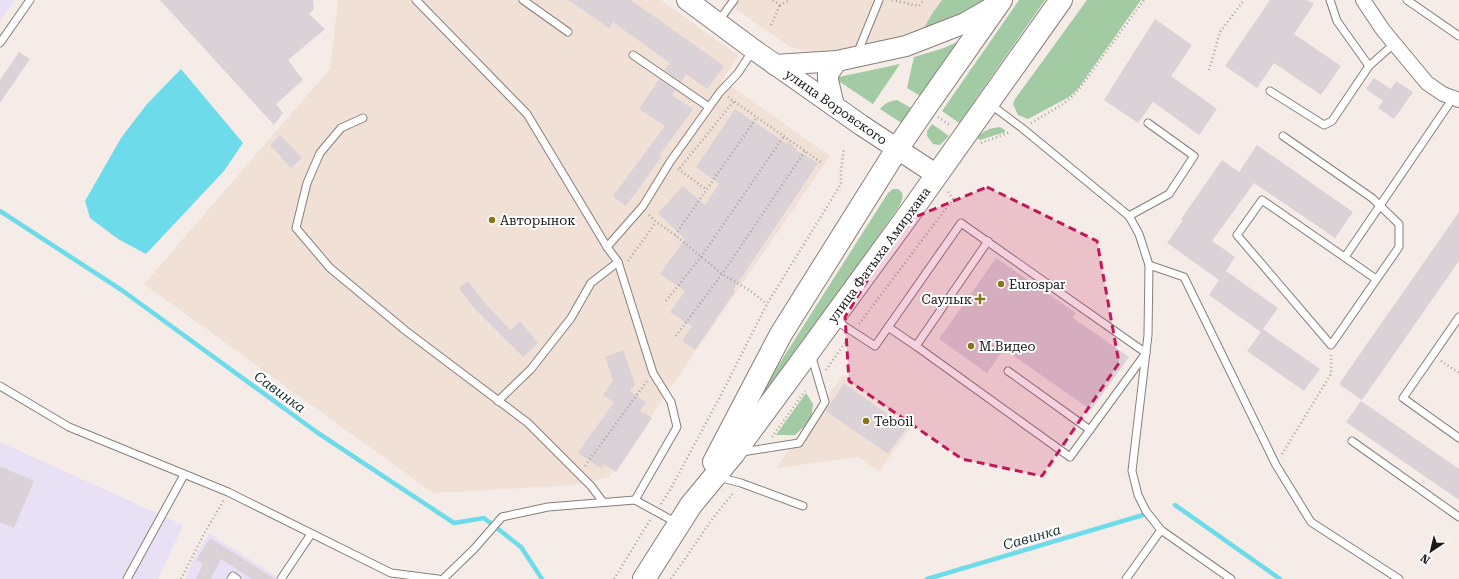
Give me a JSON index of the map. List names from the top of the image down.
{
  "streets": {
    "main road": ["улица Фатыха Амирхана"],
    "street": ["улица Воровского"]
  },
  "crossings": [
    ["улица Воровского", "улица Фатыха Амирхана"]
  ],
  "water": ["Савинка"],
  "places": {
    "other": [
      "Авторынок",
      "Eurospar",
      "М.Видео",
      "Teboil"
    ],
    "health": ["Саулык"]
  },
  "north": "bottom left"
}
